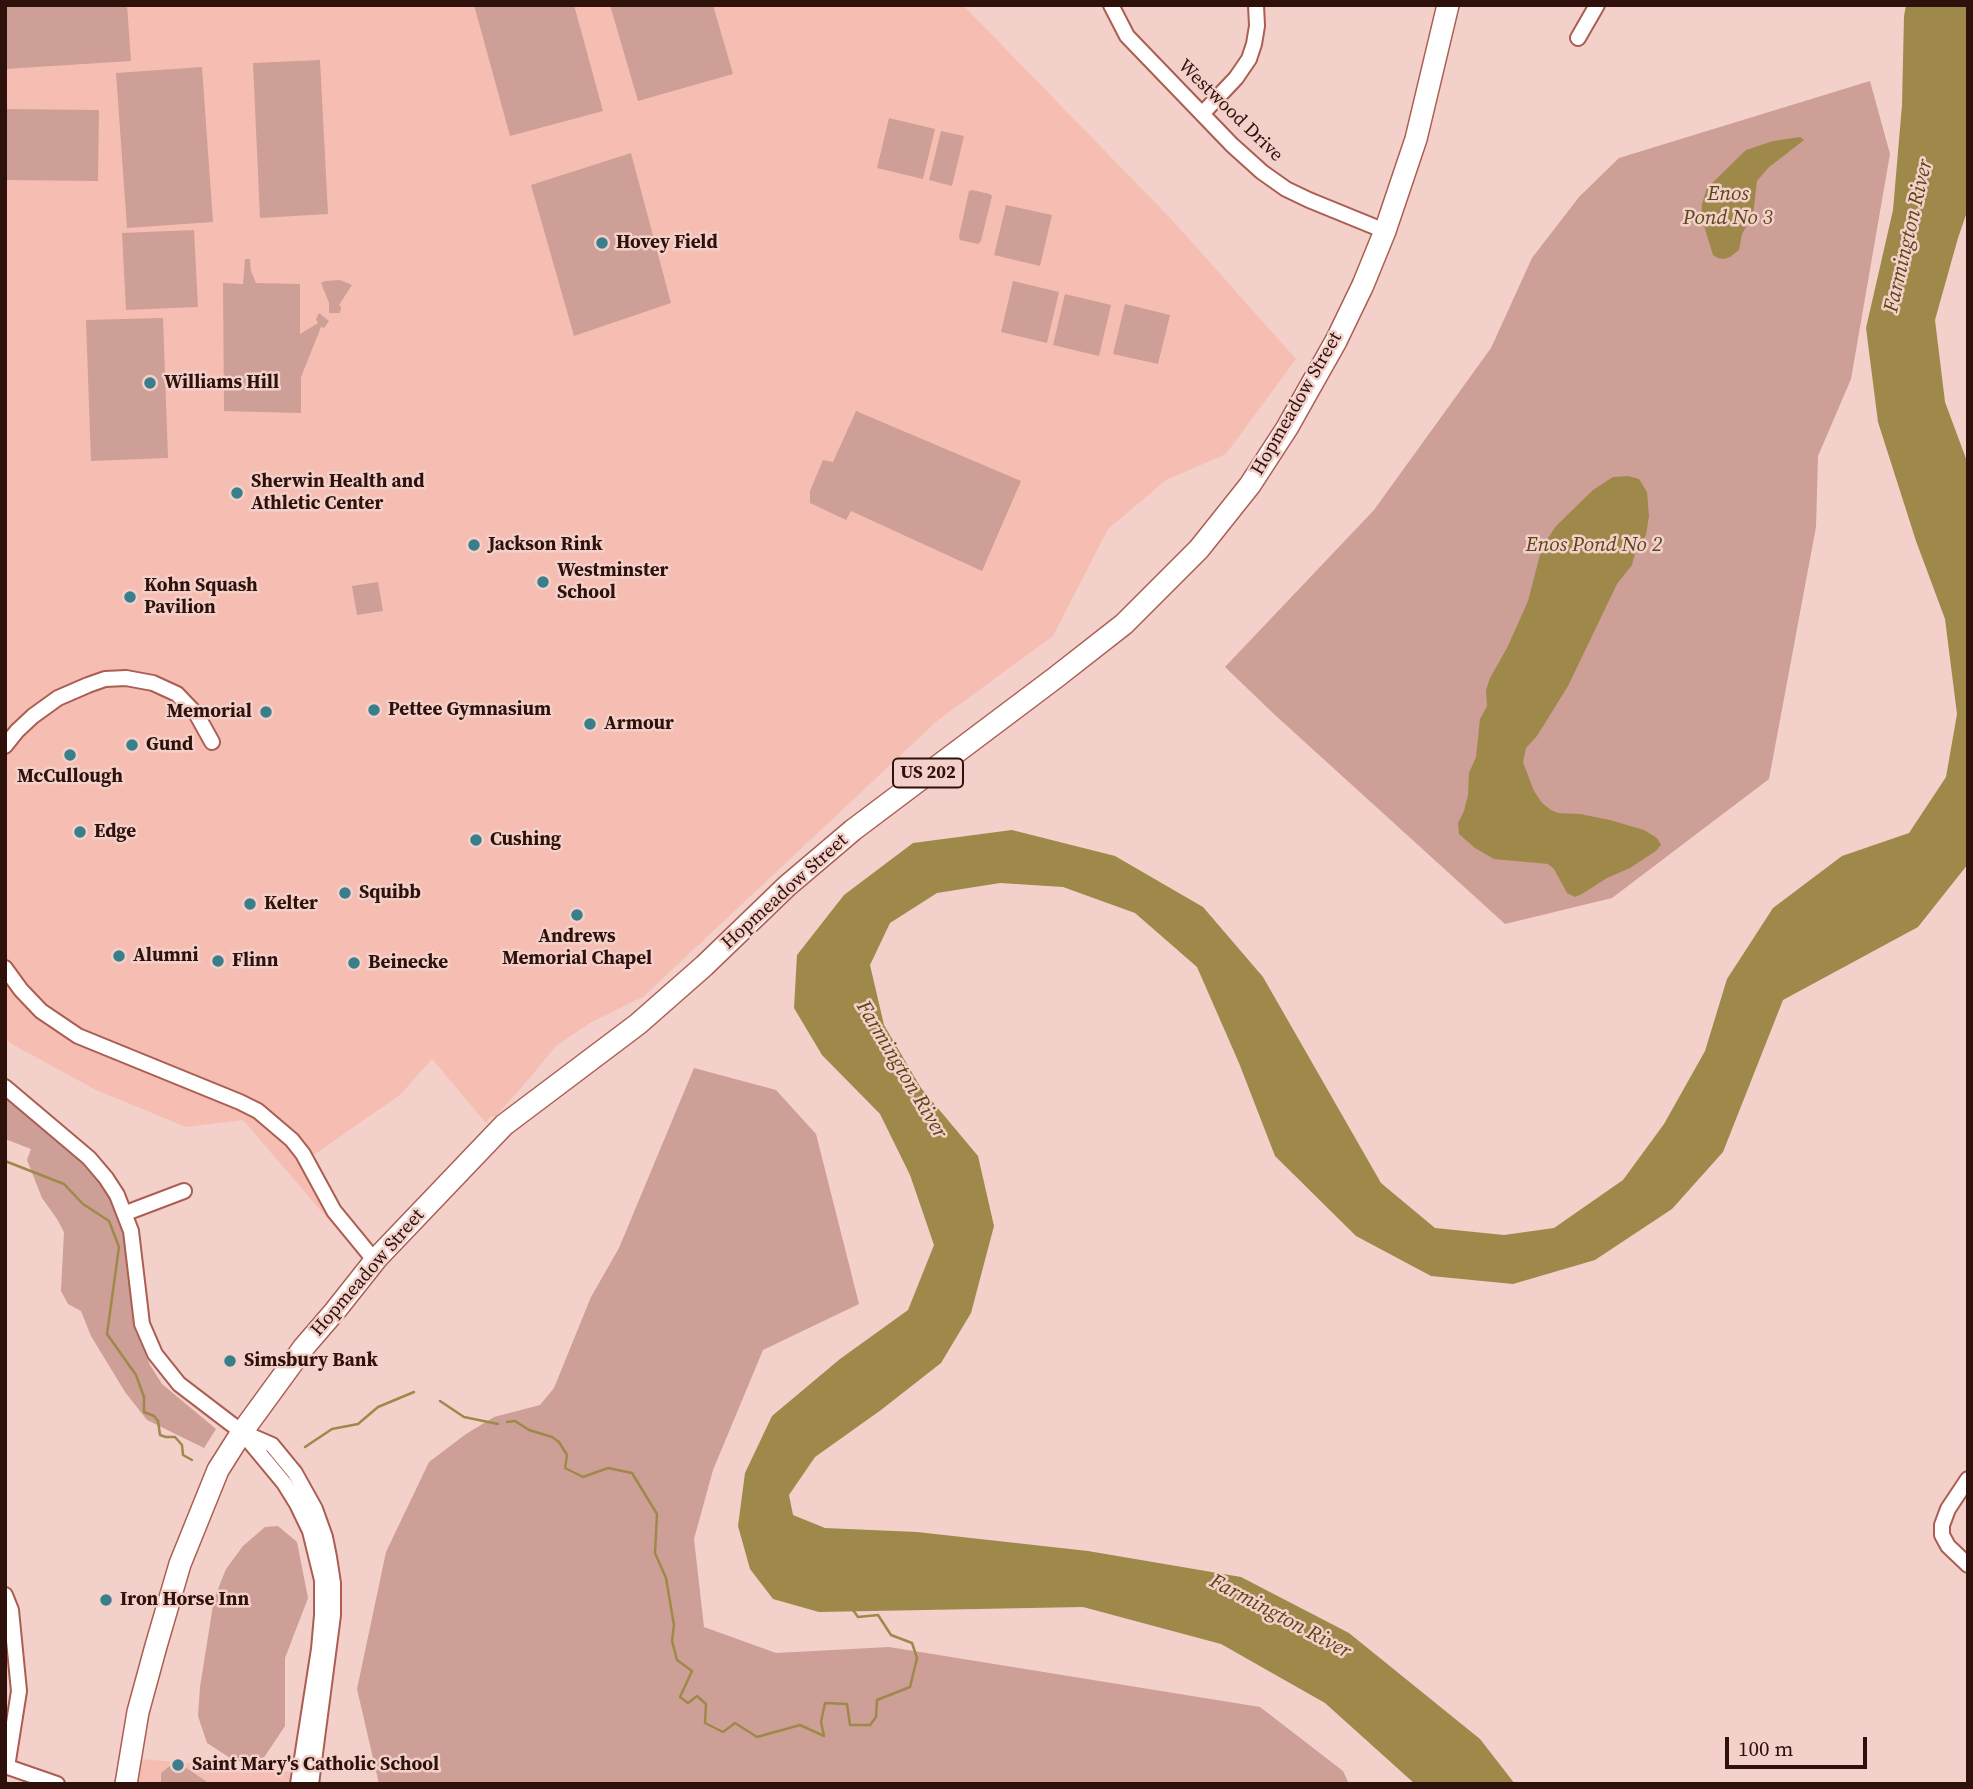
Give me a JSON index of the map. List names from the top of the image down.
{
  "streets": {
    "highway": ["Hopmeadow Street", "US 202"],
    "street": ["Westwood Drive"]
  },
  "crossings": [
    ["Westwood Drive", "Hopmeadow Street"]
  ],
  "water": ["Enos Pond No 3", "Farmington River", "Enos Pond No 2"],
  "places": [
    "Hovey Field",
    "Williams Hill",
    "Sherwin Health and Athletic Center",
    "Jackson Rink",
    "Westminster School",
    "Kohn Squash Pavilion",
    "Pettee Gymnasium",
    "Memorial",
    "Armour",
    "Gund",
    "McCullough",
    "Edge",
    "Cushing",
    "Squibb",
    "Kelter",
    "Andrews Memorial Chapel",
    "Alumni",
    "Flinn",
    "Beinecke",
    "Simsbury Bank",
    "Iron Horse Inn",
    "Saint Mary's Catholic School"
  ],
  "scale_bar": "100 m"
}
